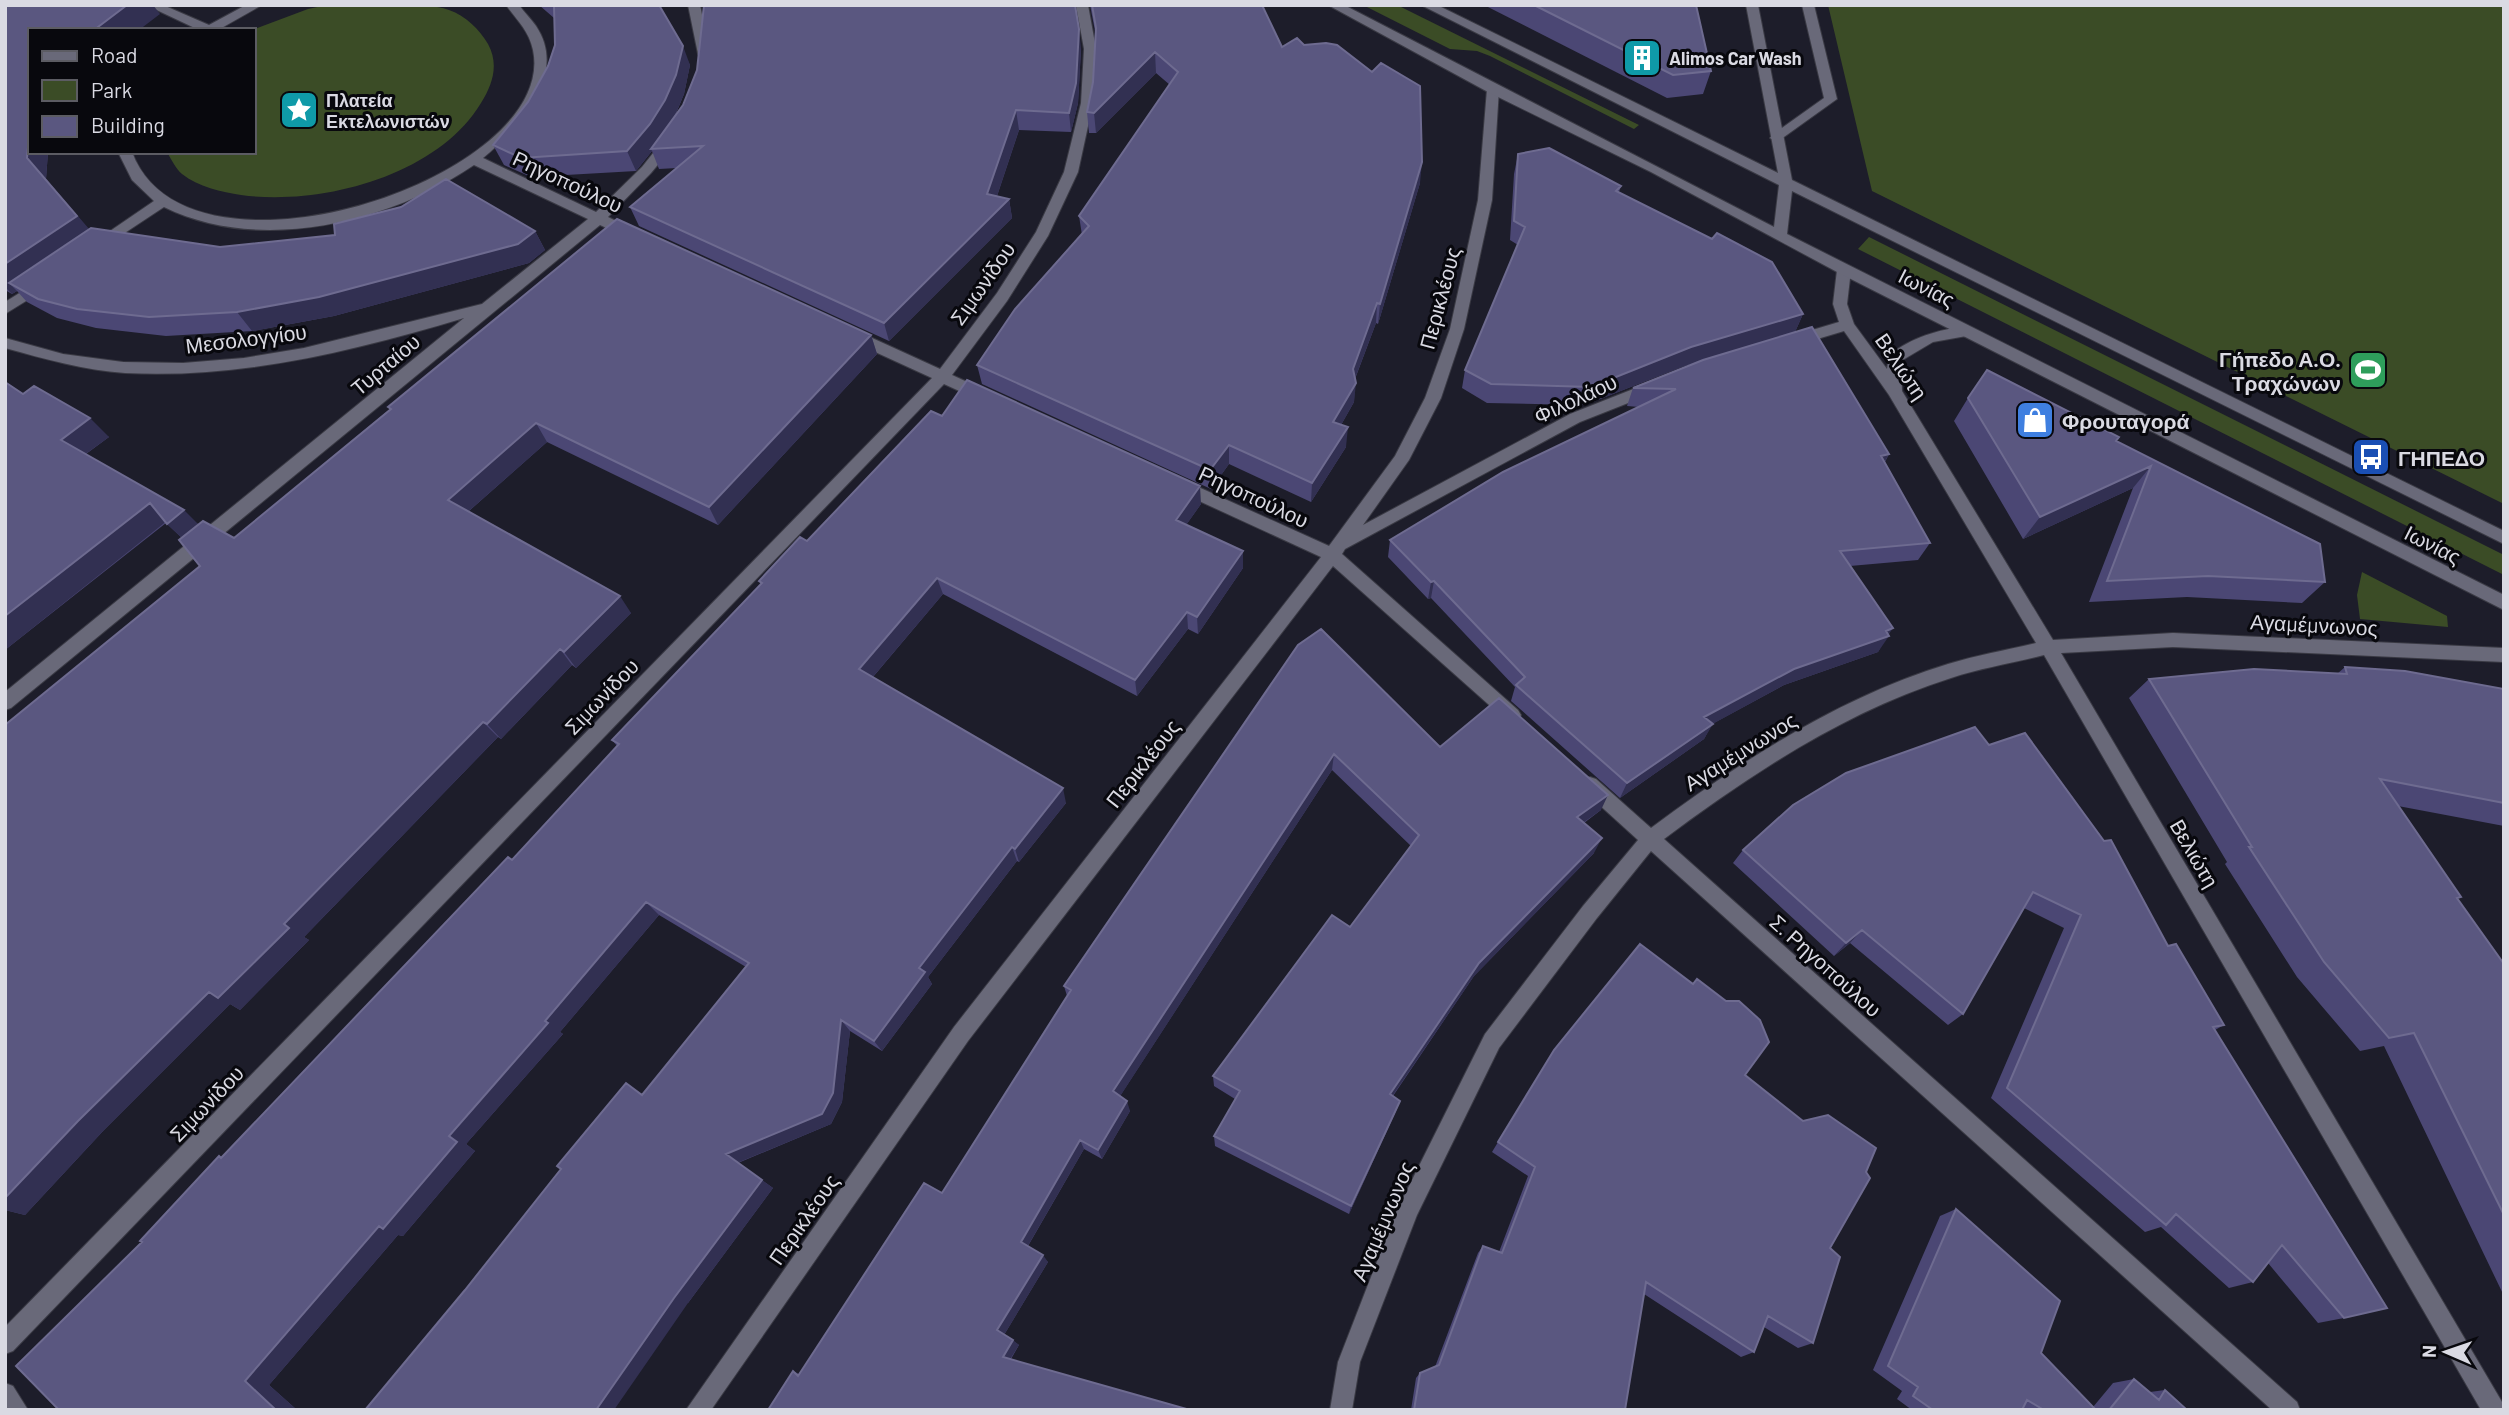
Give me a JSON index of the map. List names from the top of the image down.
{
  "streets": {
    "street": [
      "Ρηγοπούλου",
      "Σιμωνίδου",
      "Ιωνίας",
      "Περικλέους",
      "Μεσολογγίου",
      "Τυρταίου",
      "Βελιώτη",
      "Φιλολάου",
      "Αγαμέμνωνος",
      "Σ. Ρηγοπούλου"
    ]
  },
  "crossings": [
    ["Ρηγοπούλου", "Περικλέους"],
    ["Ρηγοπούλου", "Τυρταίου"],
    ["Ρηγοπούλου", "Φιλολάου"],
    ["Ιωνίας", "Περικλέους"],
    ["Περικλέους", "Φιλολάου"],
    ["Μεσολογγίου", "Τυρταίου"],
    ["Βελιώτη", "Αγαμέμνωνος"],
    ["Αγαμέμνωνος", "Σ. Ρηγοπούλου"]
  ],
  "places": {
    "building": ["Alimos Car Wash"],
    "place": ["Πλατεία Εκτελωνιστών"],
    "sports": ["Γήπεδο Α.Ο. Τραχώνων"],
    "shop": ["Φρουταγορά"],
    "bus stop": ["ΓΗΠΕΔΟ"]
  },
  "legend": ["Road", "Park", "Building"],
  "north": "left"
}
